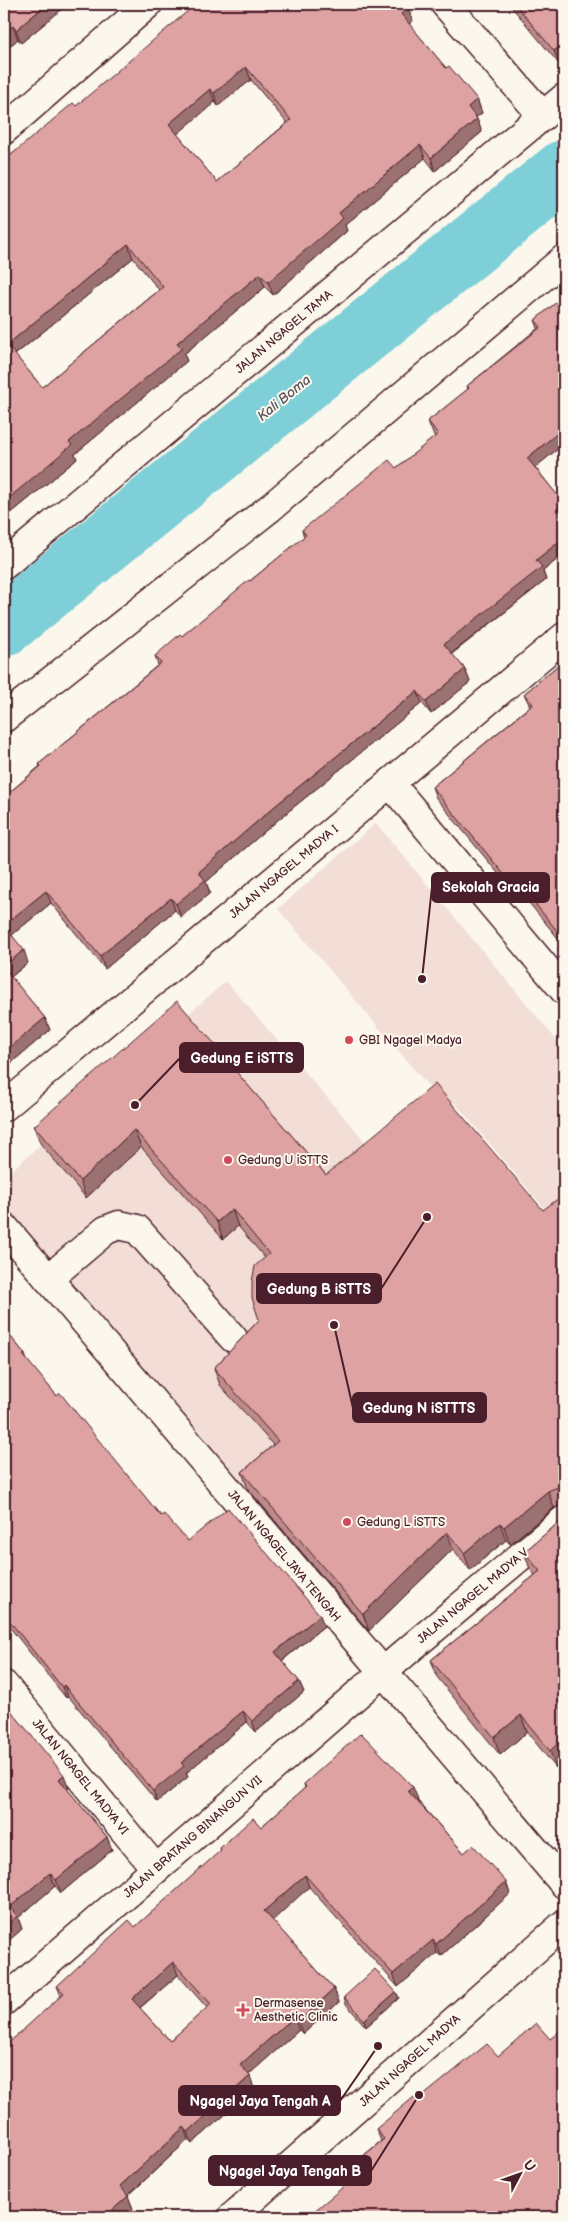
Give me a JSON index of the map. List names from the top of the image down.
{
  "streets": {
    "street": [
      "JALAN NGAGEL TAMA",
      "JALAN NGAGEL MADYA I",
      "JALAN NGAGEL JAYA TENGAH",
      "JALAN NGAGEL MADYA V",
      "JALAN NGAGEL MADYA VI",
      "JALAN BRATANG BINANGUN VII",
      "JALAN NGAGEL MADYA"
    ]
  },
  "crossings": [
    ["JALAN NGAGEL JAYA TENGAH", "JALAN NGAGEL MADYA V"],
    ["JALAN NGAGEL JAYA TENGAH", "JALAN BRATANG BINANGUN VII"],
    ["JALAN NGAGEL MADYA V", "JALAN BRATANG BINANGUN VII"],
    ["JALAN NGAGEL MADYA VI", "JALAN BRATANG BINANGUN VII"]
  ],
  "water": ["Kali Boma"],
  "places": {
    "other": [
      "Sekolah Gracia",
      "GBI Ngagel Madya",
      "Gedung E iSTTS",
      "Gedung U iSTTS",
      "Gedung B iSTTS",
      "Gedung N iSTTTS",
      "Gedung L iSTTS",
      "Ngagel Jaya Tengah A",
      "Ngagel Jaya Tengah B"
    ],
    "health": ["Dermasense Aesthetic Clinic"]
  },
  "north": "top right"
}
